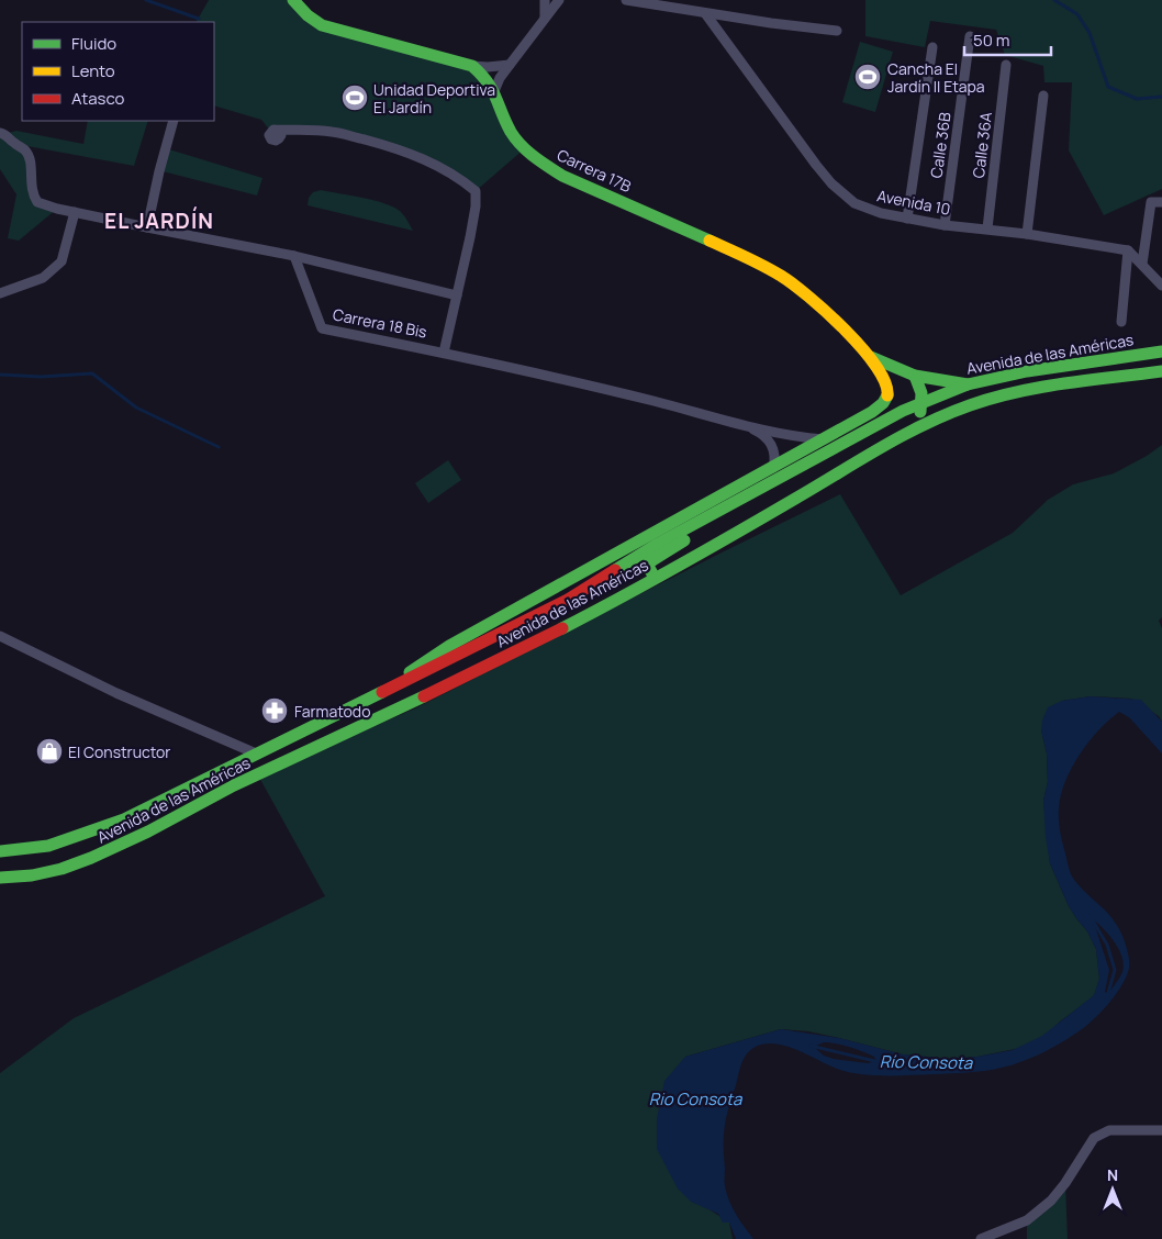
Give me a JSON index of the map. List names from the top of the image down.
{
  "streets": {
    "main road": ["Carrera 17B", "Avenida de las Américas"],
    "street": [
      "Calle 36B",
      "Calle 36A",
      "Avenida 10",
      "Carrera 18 Bis"
    ]
  },
  "crossings": [
    ["Calle 36B", "Avenida 10"],
    ["Calle 36A", "Avenida 10"],
    ["Carrera 17B", "Carrera 18 Bis"],
    ["Carrera 17B", "Avenida de las Américas"],
    ["Carrera 18 Bis", "Avenida de las Américas"]
  ],
  "districts": ["EL JARDÍN"],
  "water": ["Río Consota", "Rio Consota"],
  "places": {
    "sports": ["Cancha El Jardín II Etapa", "Unidad Deportiva El Jardín"],
    "pharmacy": ["Farmatodo"],
    "shop": ["El Constructor"]
  },
  "legend": ["Fluido", "Lento", "Atasco"],
  "scale_bar": "50 m",
  "north": "top"
}
